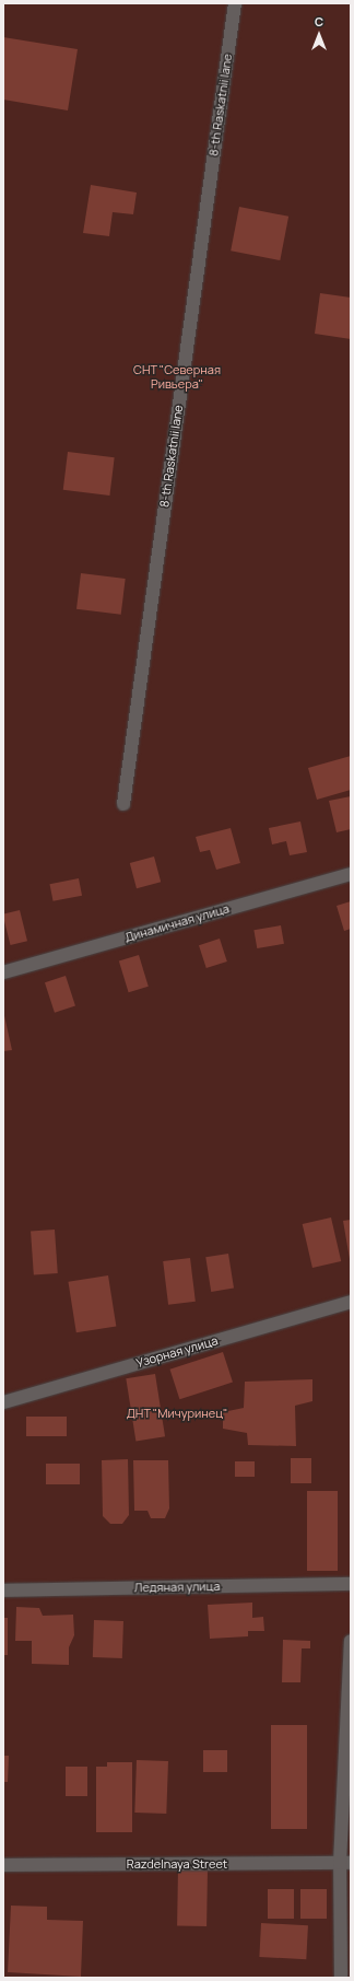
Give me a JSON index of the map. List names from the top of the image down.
{
  "streets": {
    "street": [
      "8-th Raskatnii lane",
      "Динамичная улица",
      "Узорная улица",
      "Ледяная улица",
      "Razdelnaya Street"
    ]
  },
  "parks": ["СНТ \"Северная Ривьера\"", "ДНТ \"Мичуринец\""],
  "north": "top"
}
